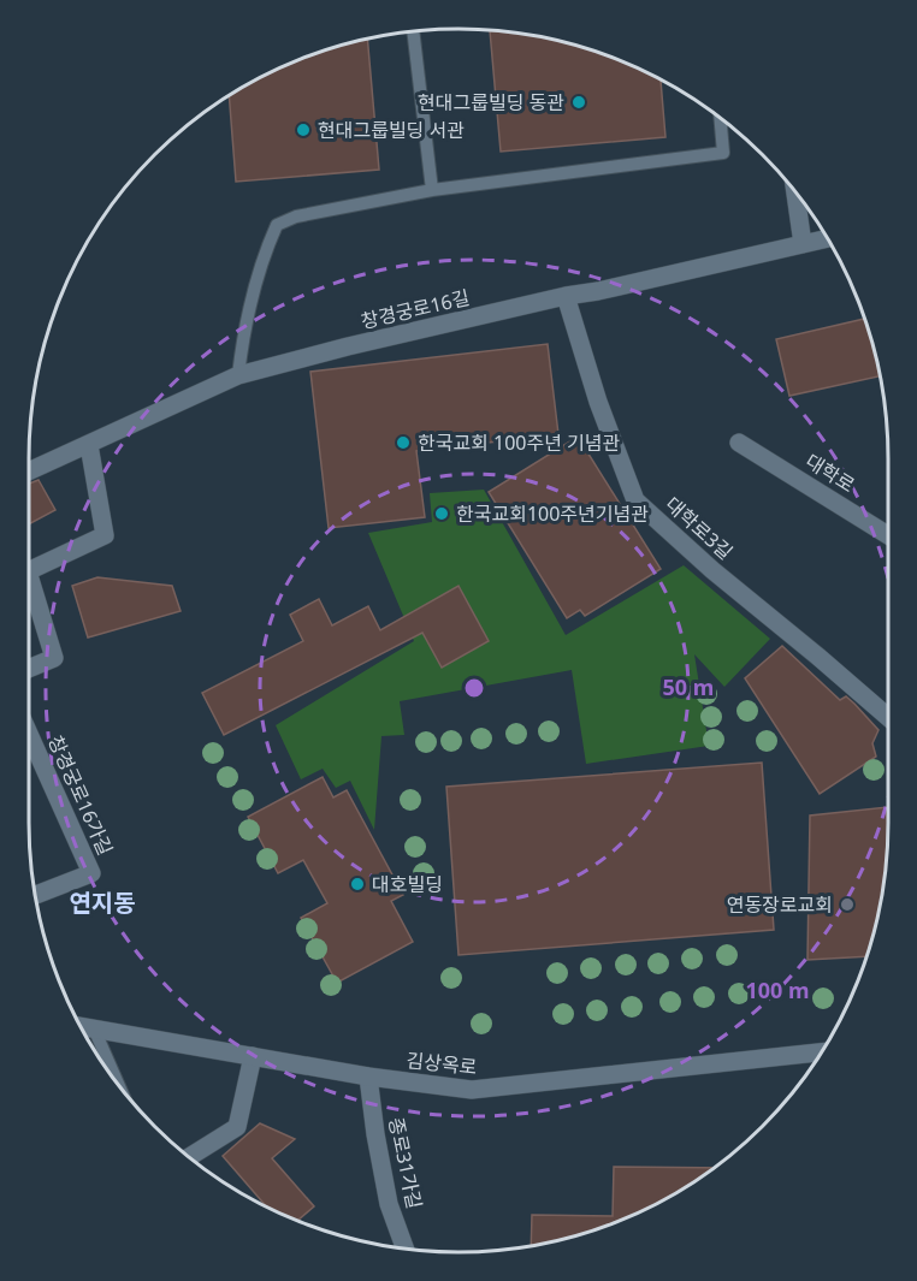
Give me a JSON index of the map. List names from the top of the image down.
{
  "streets": {
    "street": [
      "창경궁로16길",
      "대학로",
      "대학로3길",
      "창경궁로16가길",
      "김상옥로",
      "종로31가길"
    ]
  },
  "crossings": [
    ["창경궁로16길", "대학로3길"],
    ["김상옥로", "종로31가길"]
  ],
  "districts": ["연지동"],
  "places": [
    "현대그룹빌딩 동관",
    "현대그룹빌딩 서관",
    "한국교회 100주년 기념관",
    "한국교회100주년기념관",
    "대호빌딩",
    "연동장로교회"
  ],
  "rings": ["50 m", "100 m"]
}
